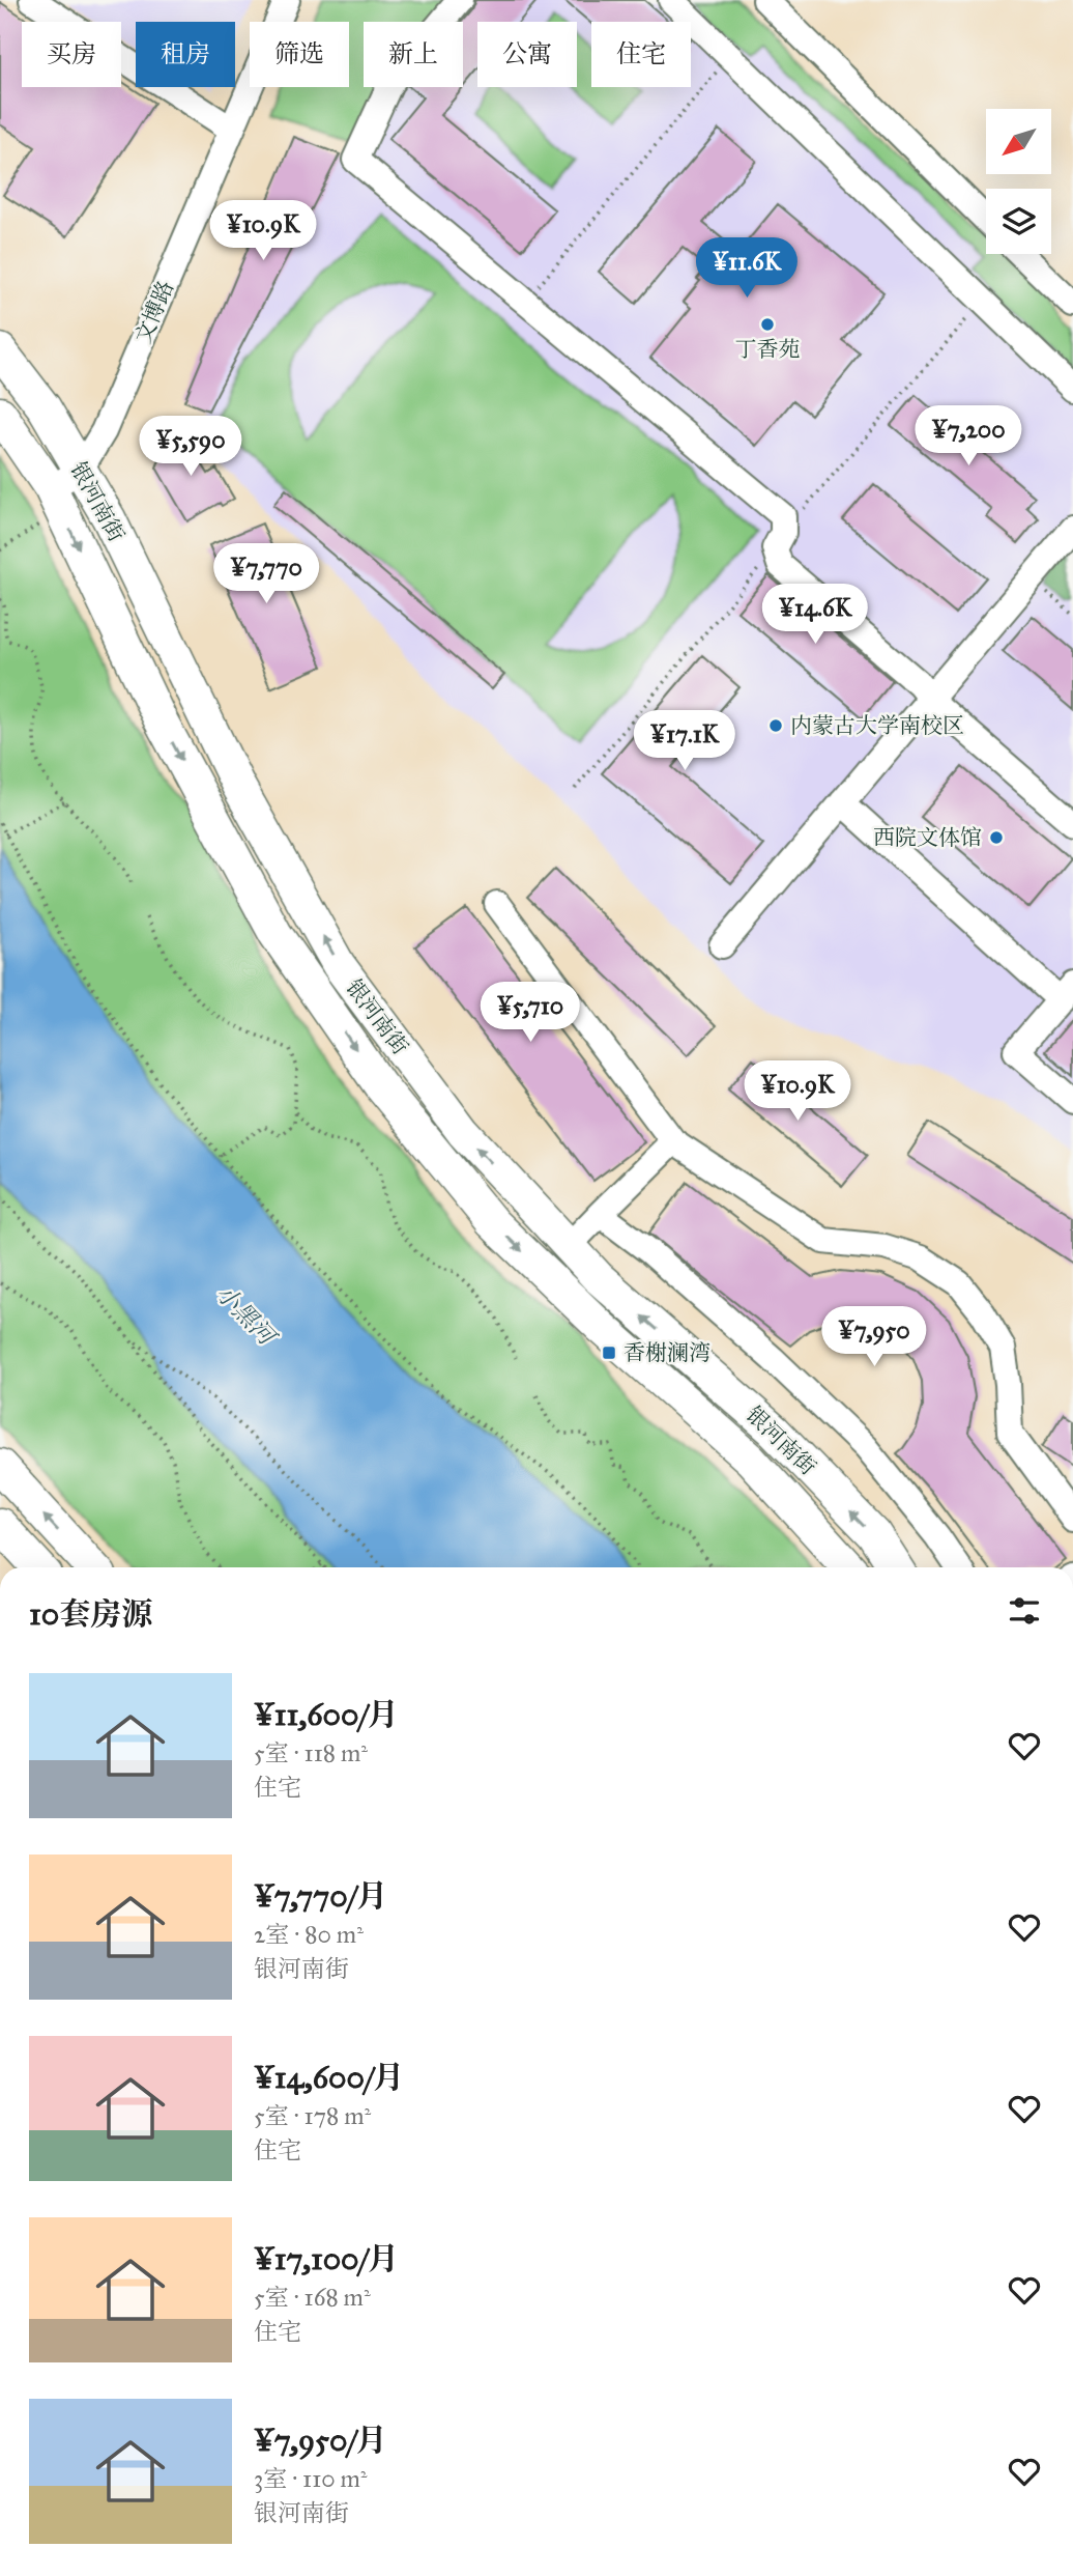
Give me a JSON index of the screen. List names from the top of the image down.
{
  "streets": {
    "main road": ["银河南街"],
    "street": ["文博路"]
  },
  "crossings": [
    ["文博路", "银河南街"]
  ],
  "water": ["小黑河"],
  "places": {
    "other": ["丁香苑", "内蒙古大学南校区", "西院文体馆"],
    "transit": ["香榭澜湾"]
  },
  "north": "bottom left",
  "page": {
    "chip": [
      "买房",
      "租房",
      "筛选",
      "新上",
      "公寓",
      "住宅"
    ],
    "price": [
      "¥10.9K",
      "¥11.6K",
      "¥7,200",
      "¥5,590",
      "¥7,770",
      "¥14.6K",
      "¥17.1K",
      "¥5,710",
      "¥10.9K",
      "¥7,950"
    ],
    "heading": "10套房源",
    "list": [
      {
        "name": "¥11,600/月",
        "note": "5室 · 118 m² · 住宅"
      },
      {
        "name": "¥7,770/月",
        "note": "2室 · 80 m² · 银河南街"
      },
      {
        "name": "¥14,600/月",
        "note": "5室 · 178 m² · 住宅"
      },
      {
        "name": "¥17,100/月",
        "note": "5室 · 168 m² · 住宅"
      },
      {
        "name": "¥7,950/月",
        "note": "3室 · 110 m² · 银河南街"
      }
    ]
  }
}
